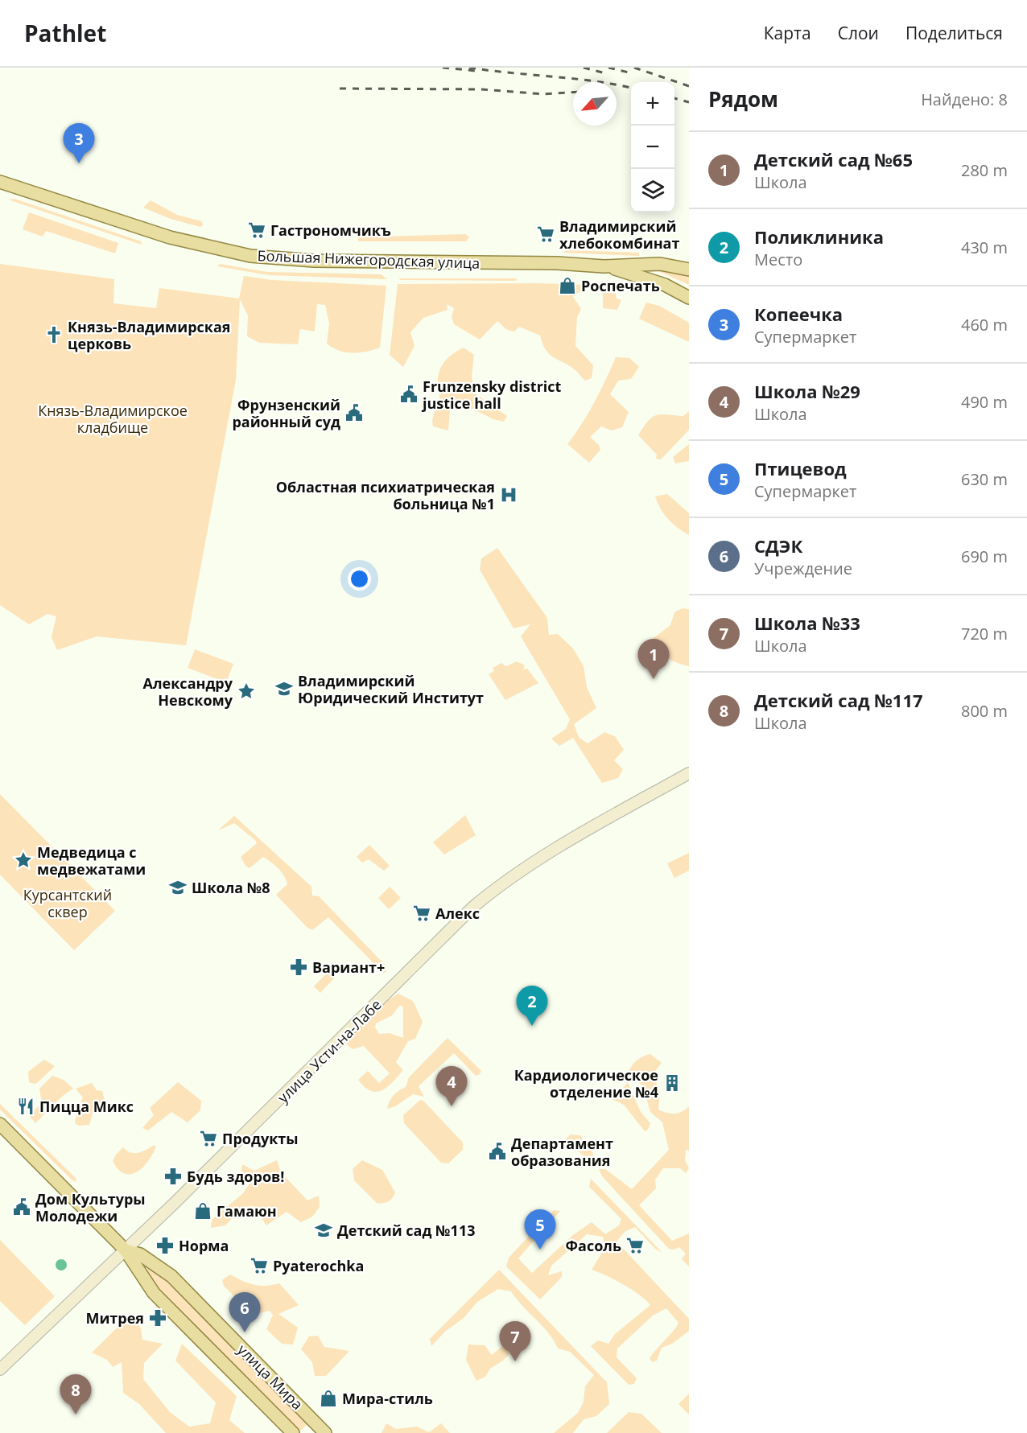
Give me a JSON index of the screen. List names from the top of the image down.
{
  "streets": {
    "main road": ["Большая Нижегородская улица", "улица Мира"],
    "street": ["улица Усти-на-Лабе"]
  },
  "crossings": [
    ["улица Усти-на-Лабе", "улица Мира"]
  ],
  "parks": ["Князь-Владимирское кладбище", "Курсантский сквер"],
  "places": {
    "supermarket": [
      "Гастрономчикъ",
      "Владимирский хлебокомбинат",
      "Алекс",
      "Продукты",
      "Фасоль",
      "Pyaterochka"
    ],
    "shop": ["Роспечать", "Гамаюн", "Мира-стиль"],
    "church": ["Князь-Владимирская церковь"],
    "public building": [
      "Frunzensky district justice hall",
      "Фрунзенский районный суд",
      "Департамент образования",
      "Дом Культуры Молодежи"
    ],
    "hospital": ["Областная психиатрическая больница №1"],
    "school or university": ["Владимирский Юридический Институт", "Школа №8", "Детский сад №113"],
    "place": ["Александру Невскому", "Медведица с медвежатами"],
    "pharmacy": [
      "Вариант+",
      "Будь здоров!",
      "Норма",
      "Митрея"
    ],
    "building": ["Кардиологическое отделение №4"],
    "restaurant": ["Пицца Микс"]
  },
  "north": "bottom left",
  "page": {
    "header": "Pathlet",
    "nav": ["Карта", "Слои", "Поделиться"],
    "heading": ["Рядом", "Найдено: 8"],
    "map_buttons": ["+", "−"],
    "pins": [
      "3",
      "1",
      "2",
      "4",
      "5",
      "6",
      "7",
      "8"
    ],
    "list": [
      {
        "mark": "1",
        "name": "Детский сад №65",
        "note": "Школа",
        "value": "280 m"
      },
      {
        "mark": "2",
        "name": "Поликлиника",
        "note": "Место",
        "value": "430 m"
      },
      {
        "mark": "3",
        "name": "Копеечка",
        "note": "Супермаркет",
        "value": "460 m"
      },
      {
        "mark": "4",
        "name": "Школа №29",
        "note": "Школа",
        "value": "490 m"
      },
      {
        "mark": "5",
        "name": "Птицевод",
        "note": "Супермаркет",
        "value": "630 m"
      },
      {
        "mark": "6",
        "name": "СДЭК",
        "note": "Учреждение",
        "value": "690 m"
      },
      {
        "mark": "7",
        "name": "Школа №33",
        "note": "Школа",
        "value": "720 m"
      },
      {
        "mark": "8",
        "name": "Детский сад №117",
        "note": "Школа",
        "value": "800 m"
      }
    ]
  }
}
